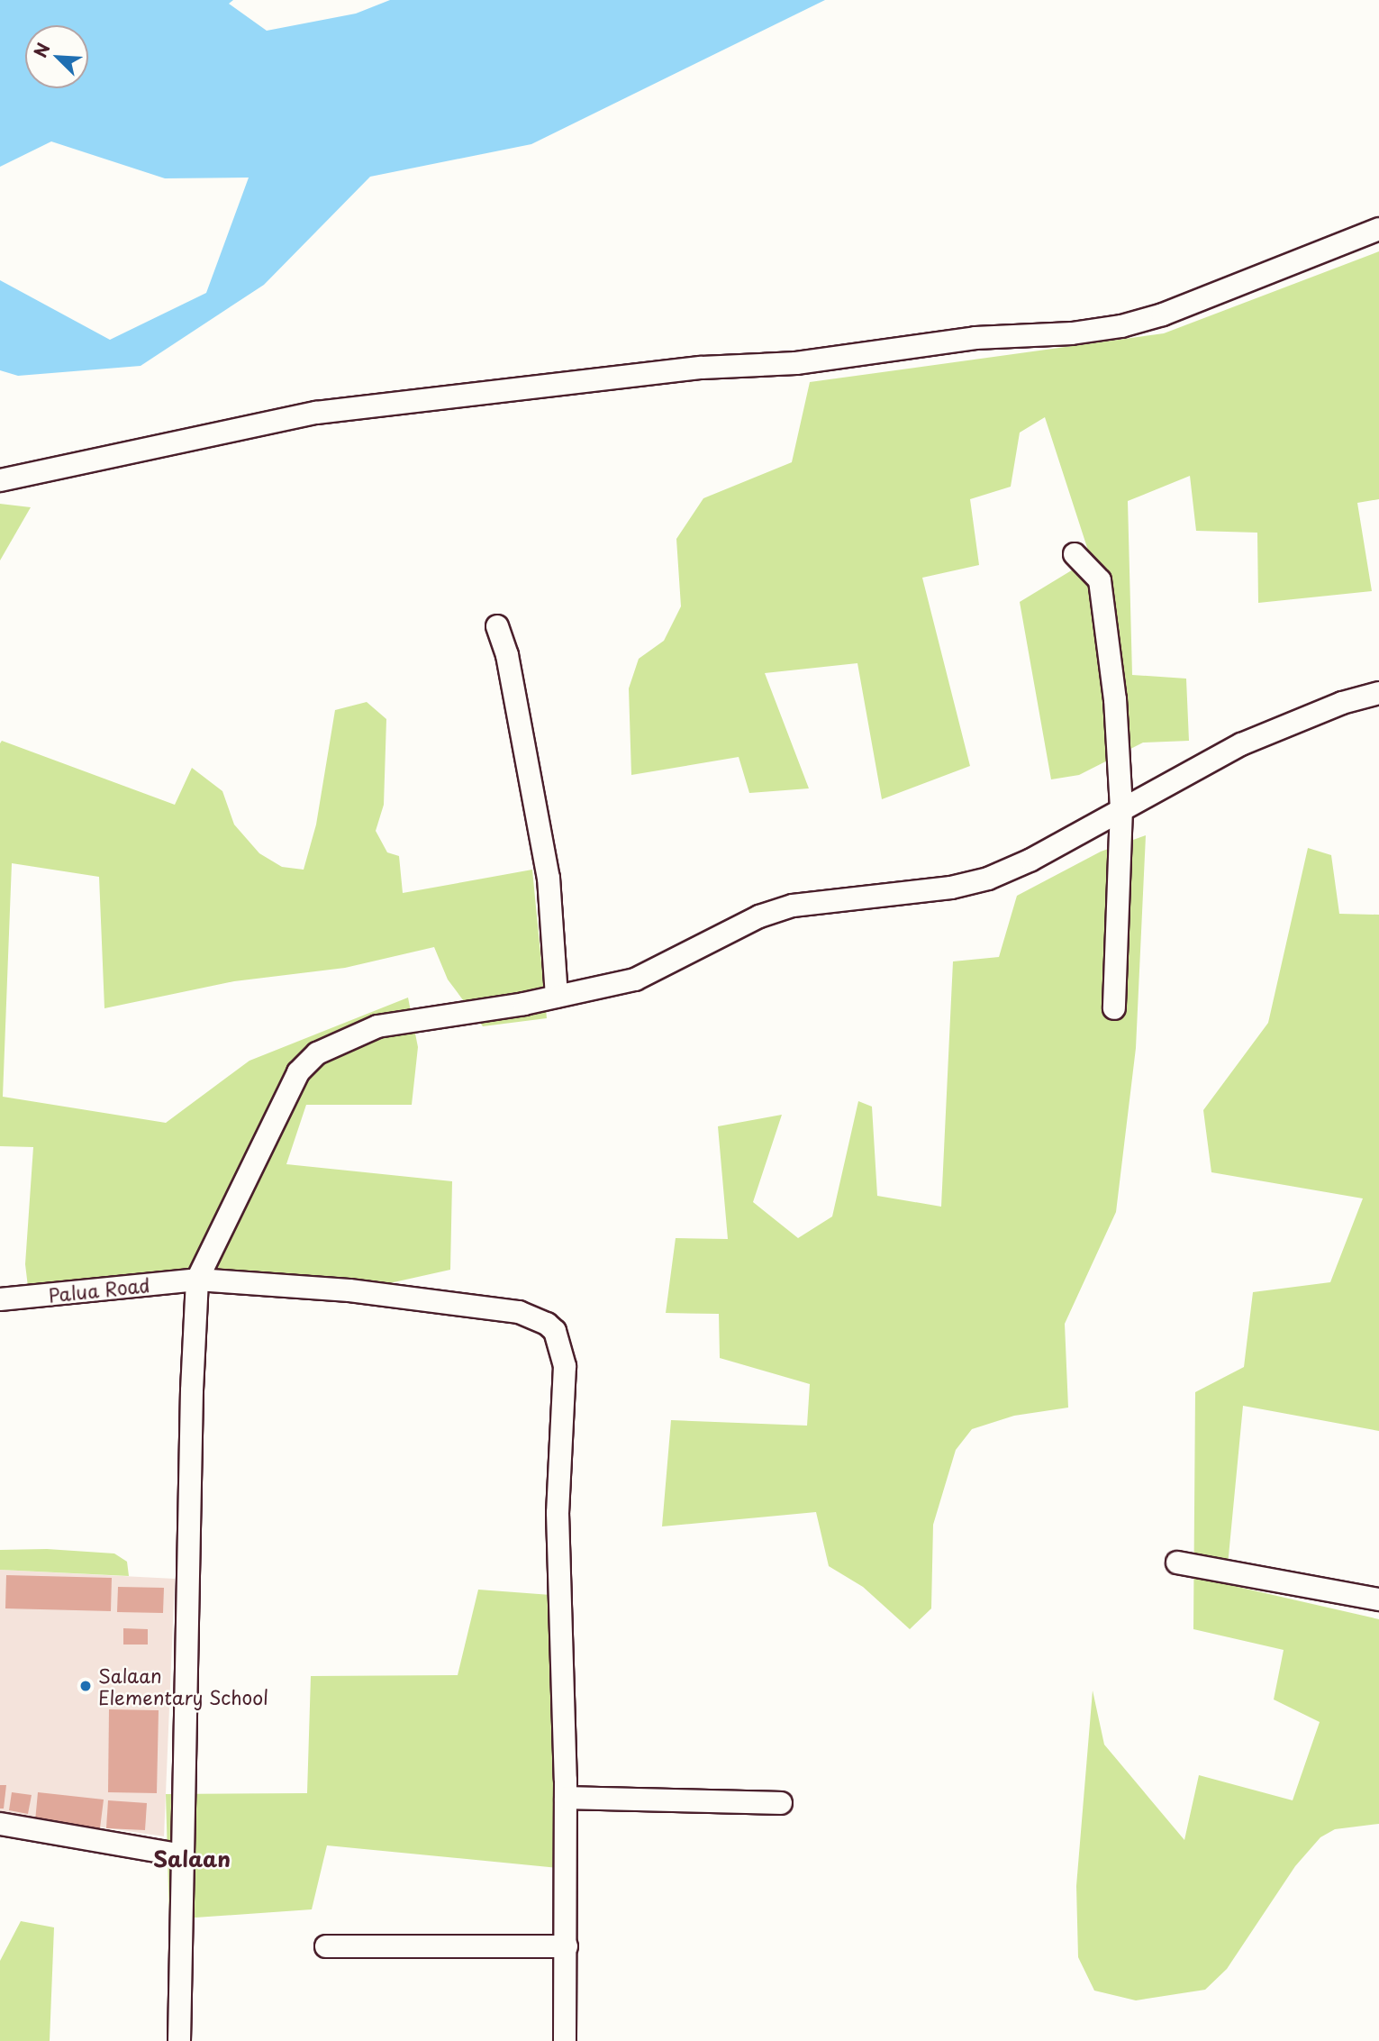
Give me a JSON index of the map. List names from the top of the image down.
{
  "streets": {
    "street": ["Palua Road"]
  },
  "districts": ["Salaan"],
  "places": ["Salaan Elementary School"],
  "north": "top left"
}
